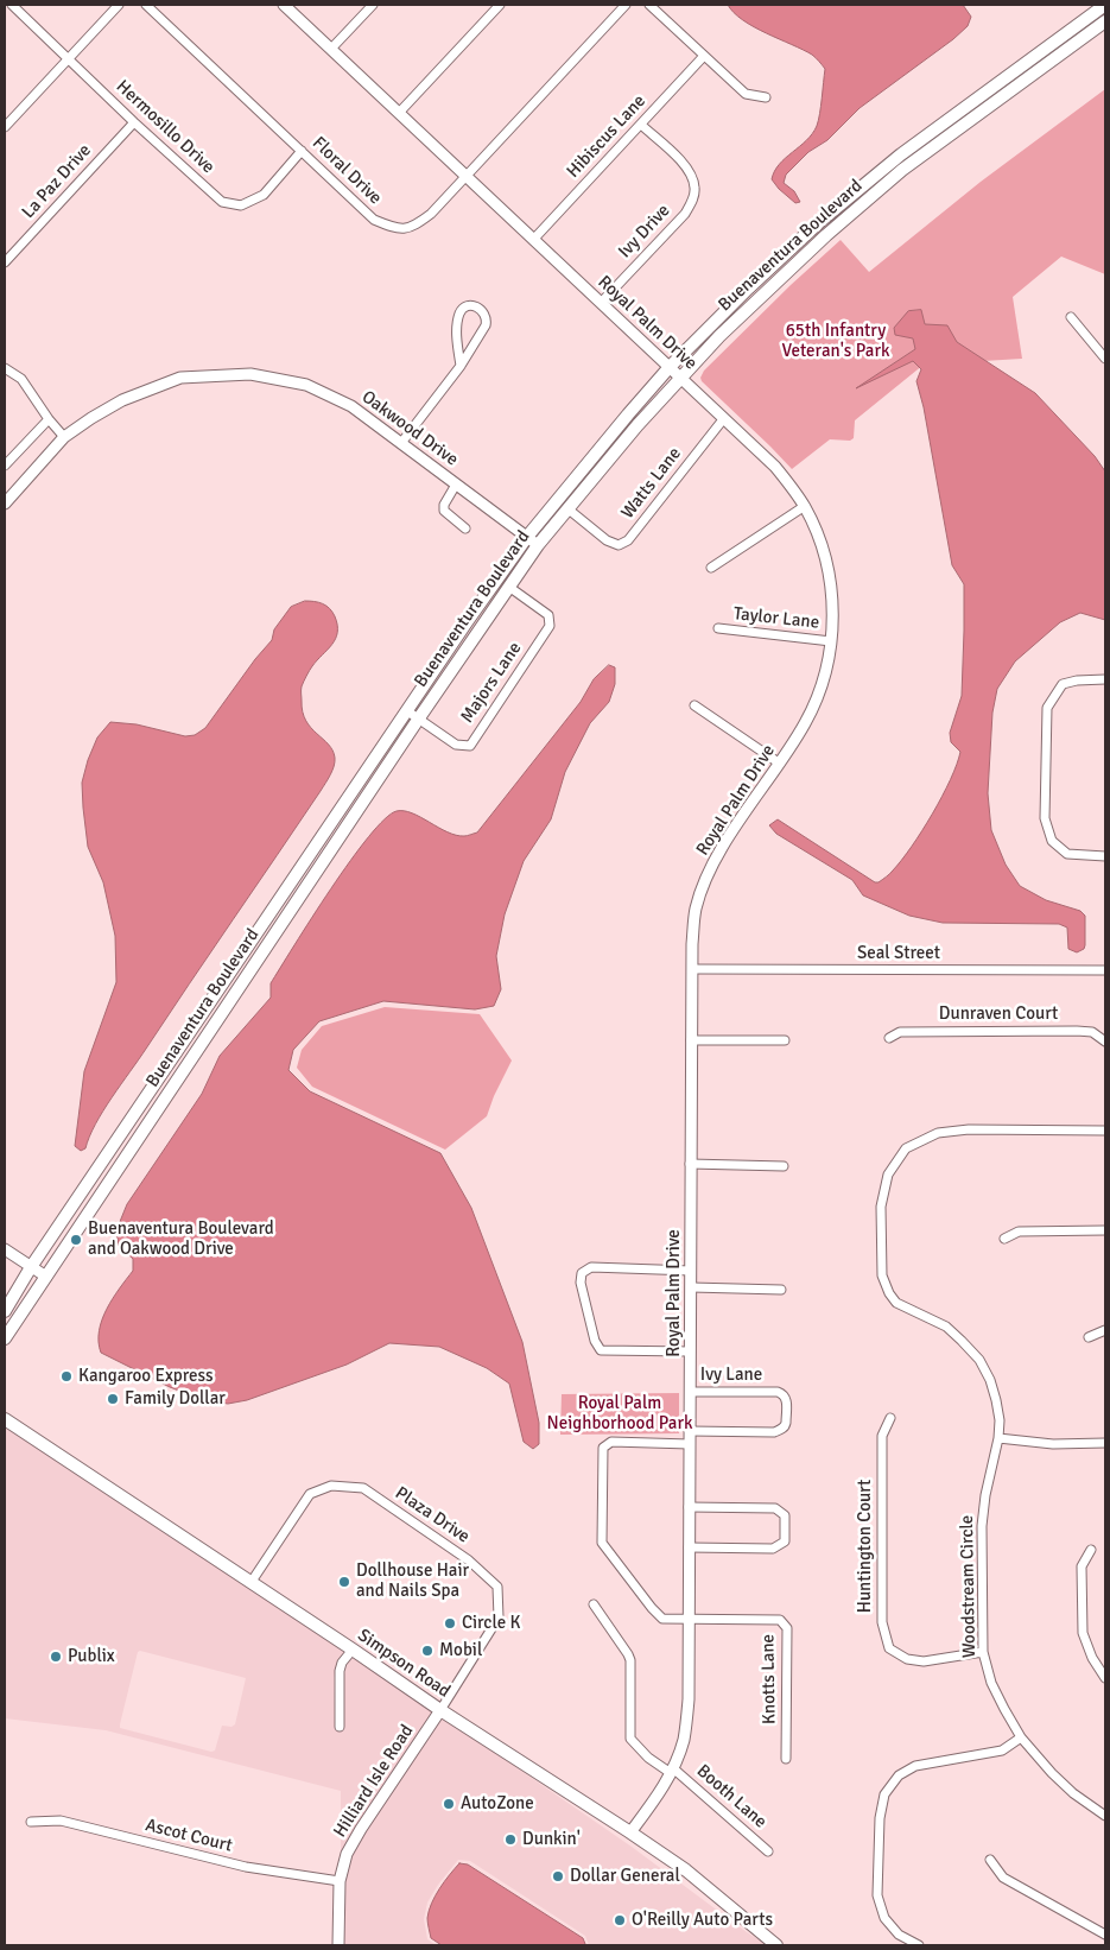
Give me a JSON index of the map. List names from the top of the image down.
{
  "streets": {
    "main road": ["Buenaventura Boulevard", "Simpson Road"],
    "street": [
      "Hermosillo Drive",
      "Hibiscus Lane",
      "Floral Drive",
      "La Paz Drive",
      "Ivy Drive",
      "Royal Palm Drive",
      "Oakwood Drive",
      "Watts Lane",
      "Taylor Lane",
      "Majors Lane",
      "Seal Street",
      "Dunraven Court",
      "Ivy Lane",
      "Plaza Drive",
      "Huntington Court",
      "Woodstream Circle",
      "Knotts Lane",
      "Hilliard Isle Road",
      "Booth Lane",
      "Ascot Court"
    ]
  },
  "crossings": [
    ["Hermosillo Drive", "Floral Drive"],
    ["Hermosillo Drive", "La Paz Drive"],
    ["Hibiscus Lane", "Ivy Drive"],
    ["Hibiscus Lane", "Royal Palm Drive"],
    ["Floral Drive", "Royal Palm Drive"],
    ["Ivy Drive", "Royal Palm Drive"],
    ["Buenaventura Boulevard", "Royal Palm Drive"],
    ["Buenaventura Boulevard", "Oakwood Drive"],
    ["Buenaventura Boulevard", "Watts Lane"],
    ["Buenaventura Boulevard", "Majors Lane"],
    ["Royal Palm Drive", "Watts Lane"],
    ["Royal Palm Drive", "Taylor Lane"],
    ["Royal Palm Drive", "Seal Street"],
    ["Royal Palm Drive", "Ivy Lane"],
    ["Royal Palm Drive", "Simpson Road"],
    ["Royal Palm Drive", "Knotts Lane"],
    ["Royal Palm Drive", "Booth Lane"],
    ["Plaza Drive", "Simpson Road"],
    ["Plaza Drive", "Hilliard Isle Road"],
    ["Huntington Court", "Woodstream Circle"],
    ["Simpson Road", "Hilliard Isle Road"],
    ["Hilliard Isle Road", "Ascot Court"]
  ],
  "parks": ["65th Infantry Veteran's Park", "Royal Palm Neighborhood Park"],
  "places": [
    "Buenaventura Boulevard and Oakwood Drive",
    "Kangaroo Express",
    "Family Dollar",
    "Dollhouse Hair and Nails Spa",
    "Circle K",
    "Mobil",
    "Publix",
    "AutoZone",
    "Dunkin'",
    "Dollar General",
    "O'Reilly Auto Parts"
  ]
}
